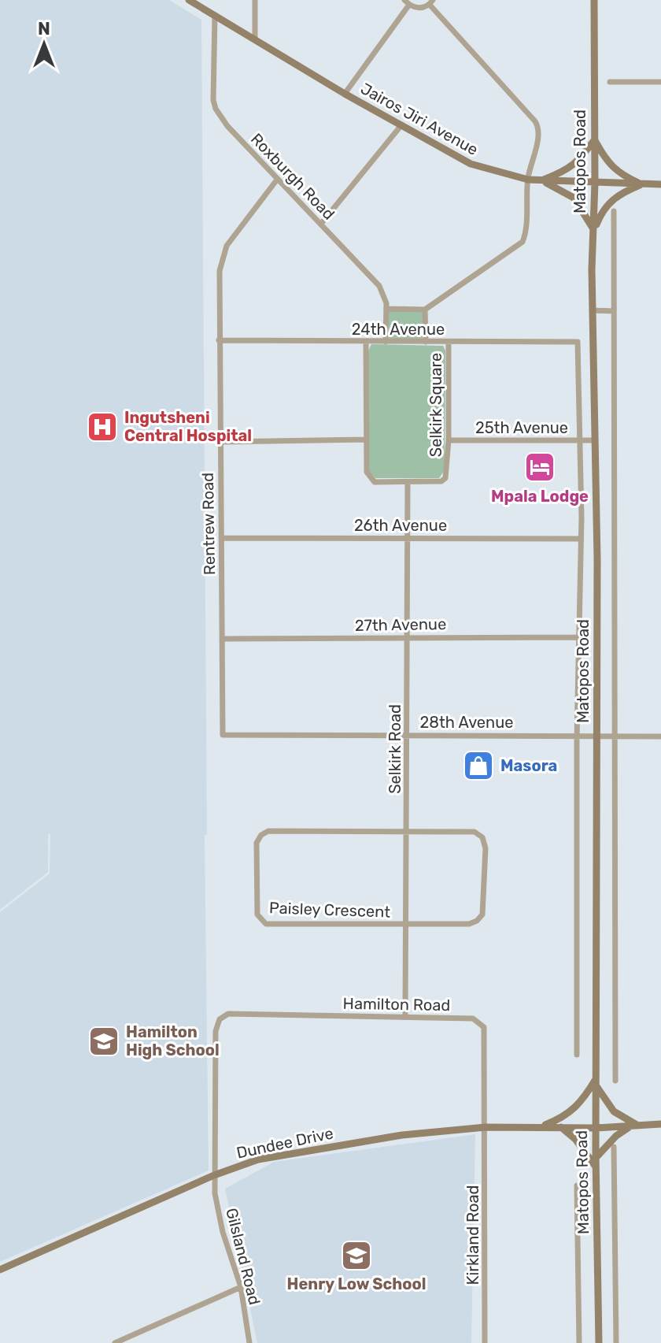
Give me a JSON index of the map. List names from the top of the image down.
{
  "streets": {
    "main road": ["Jairos Jiri Avenue", "Matopos Road", "Dundee Drive"],
    "street": [
      "Roxburgh Road",
      "24th Avenue",
      "Selkirk Square",
      "25th Avenue",
      "Rentrew Road",
      "26th Avenue",
      "27th Avenue",
      "28th Avenue",
      "Selkirk Road",
      "Paisley Crescent",
      "Hamilton Road",
      "Kirkland Road",
      "Gilsland Road"
    ]
  },
  "crossings": [
    ["Jairos Jiri Avenue", "Matopos Road"],
    ["Jairos Jiri Avenue", "Roxburgh Road"],
    ["Matopos Road", "25th Avenue"],
    ["Matopos Road", "28th Avenue"],
    ["Matopos Road", "Dundee Drive"],
    ["Roxburgh Road", "24th Avenue"],
    ["Roxburgh Road", "Rentrew Road"],
    ["24th Avenue", "Selkirk Square"],
    ["24th Avenue", "25th Avenue"],
    ["24th Avenue", "Rentrew Road"],
    ["Selkirk Square", "25th Avenue"],
    ["Selkirk Square", "Selkirk Road"],
    ["Rentrew Road", "26th Avenue"],
    ["Rentrew Road", "27th Avenue"],
    ["Rentrew Road", "28th Avenue"],
    ["26th Avenue", "Selkirk Road"],
    ["27th Avenue", "Selkirk Road"],
    ["28th Avenue", "Selkirk Road"],
    ["Selkirk Road", "Paisley Crescent"],
    ["Selkirk Road", "Hamilton Road"],
    ["Hamilton Road", "Dundee Drive"],
    ["Hamilton Road", "Kirkland Road"],
    ["Hamilton Road", "Gilsland Road"],
    ["Dundee Drive", "Kirkland Road"],
    ["Dundee Drive", "Gilsland Road"]
  ],
  "places": {
    "hospital": ["Ingutsheni Central Hospital"],
    "hotel": ["Mpala Lodge"],
    "shop": ["Masora"],
    "school or university": ["Hamilton High School", "Henry Low School"]
  },
  "north": "top"
}
